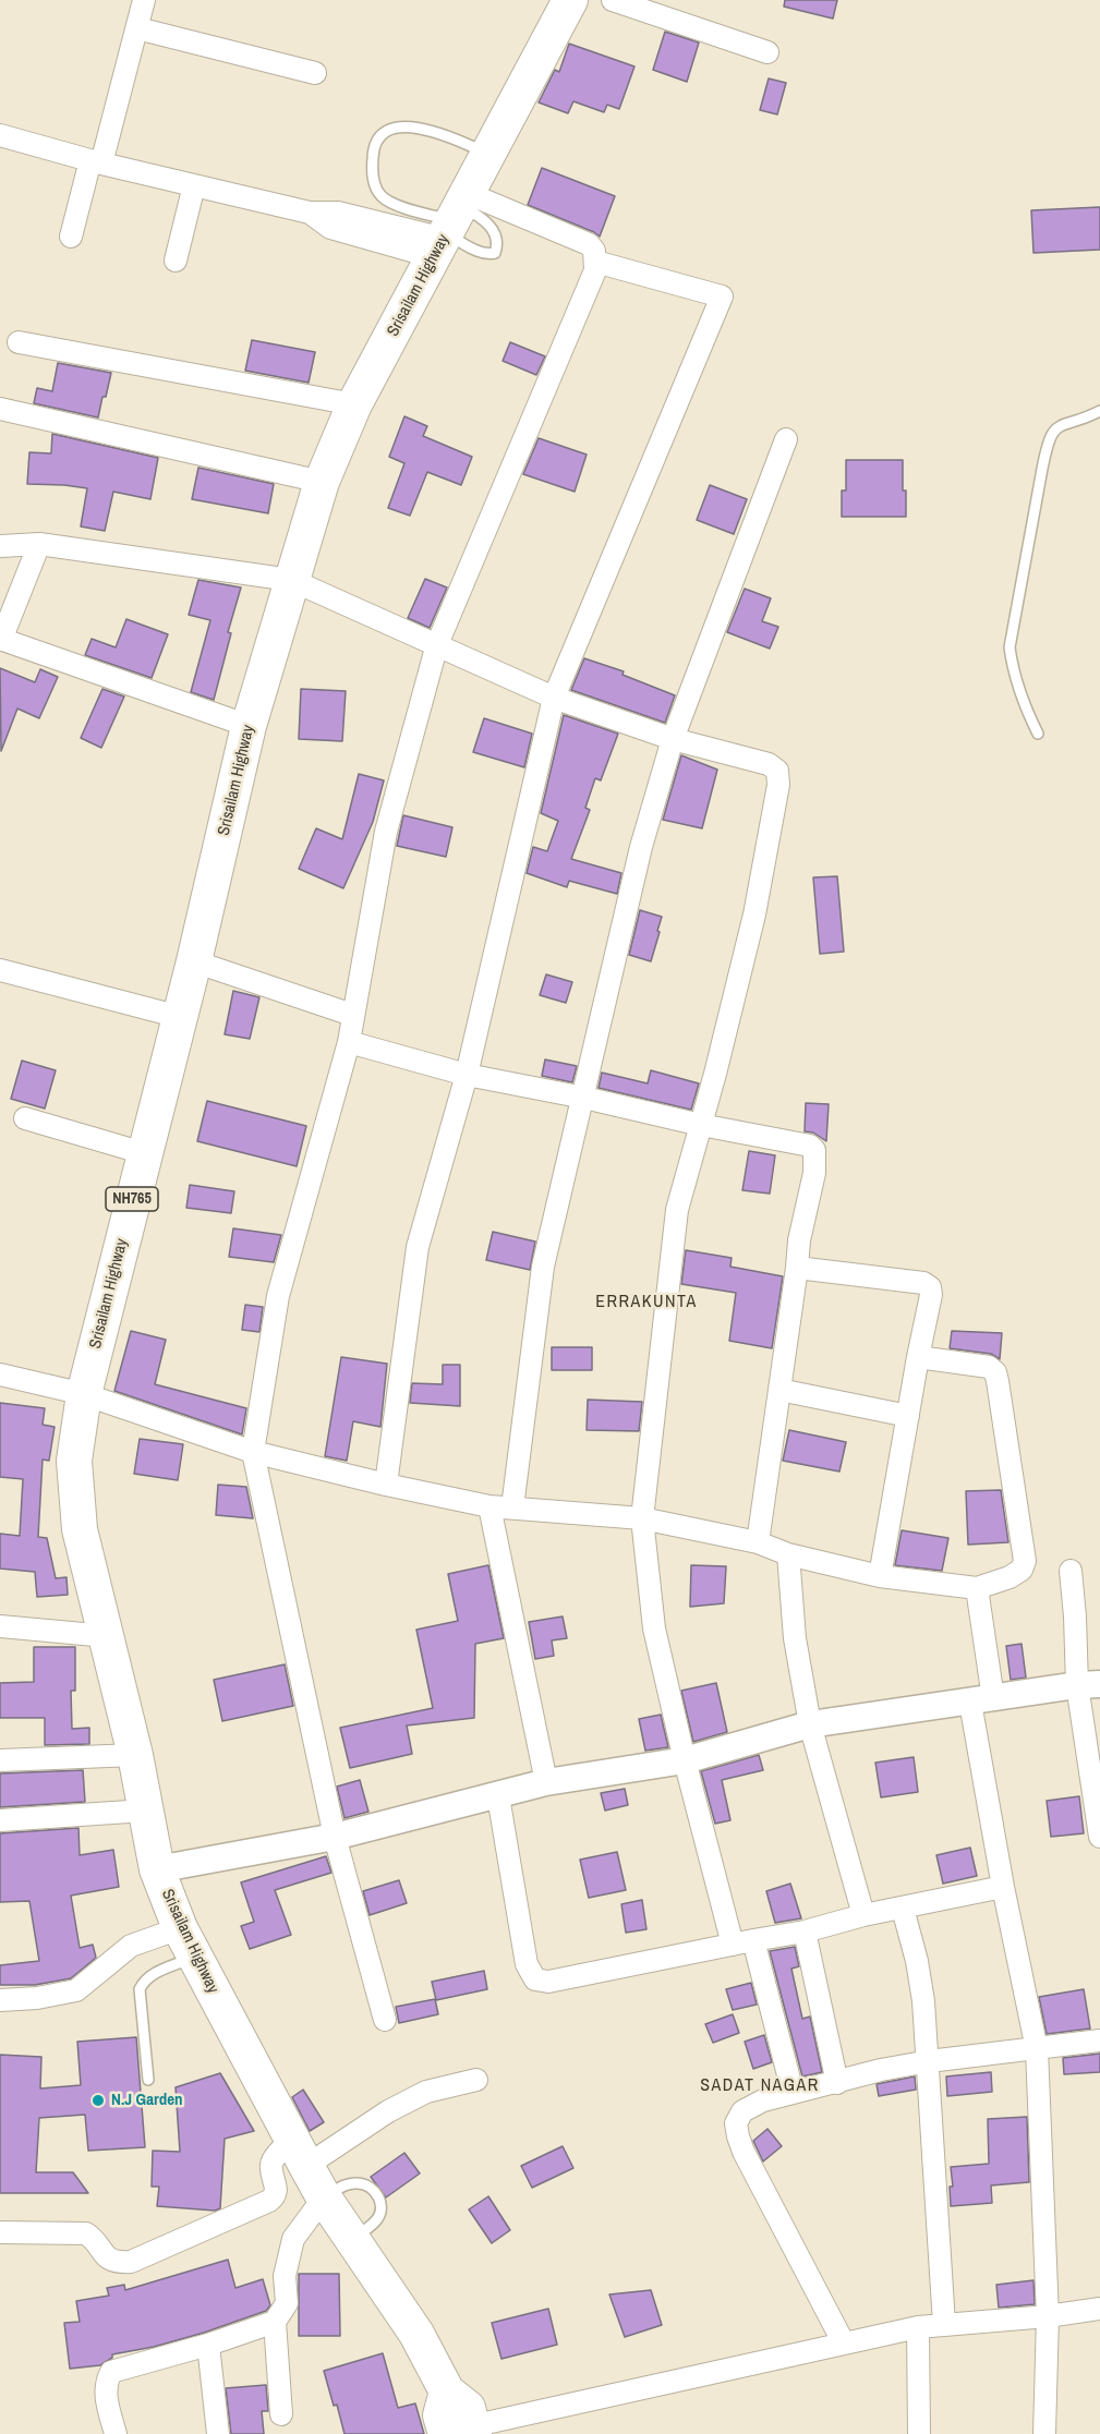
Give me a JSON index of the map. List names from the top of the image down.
{
  "streets": {
    "highway": ["Srisailam Highway", "NH765"]
  },
  "districts": ["ERRAKUNTA", "SADAT NAGAR"],
  "places": ["N.J Garden"]
}
